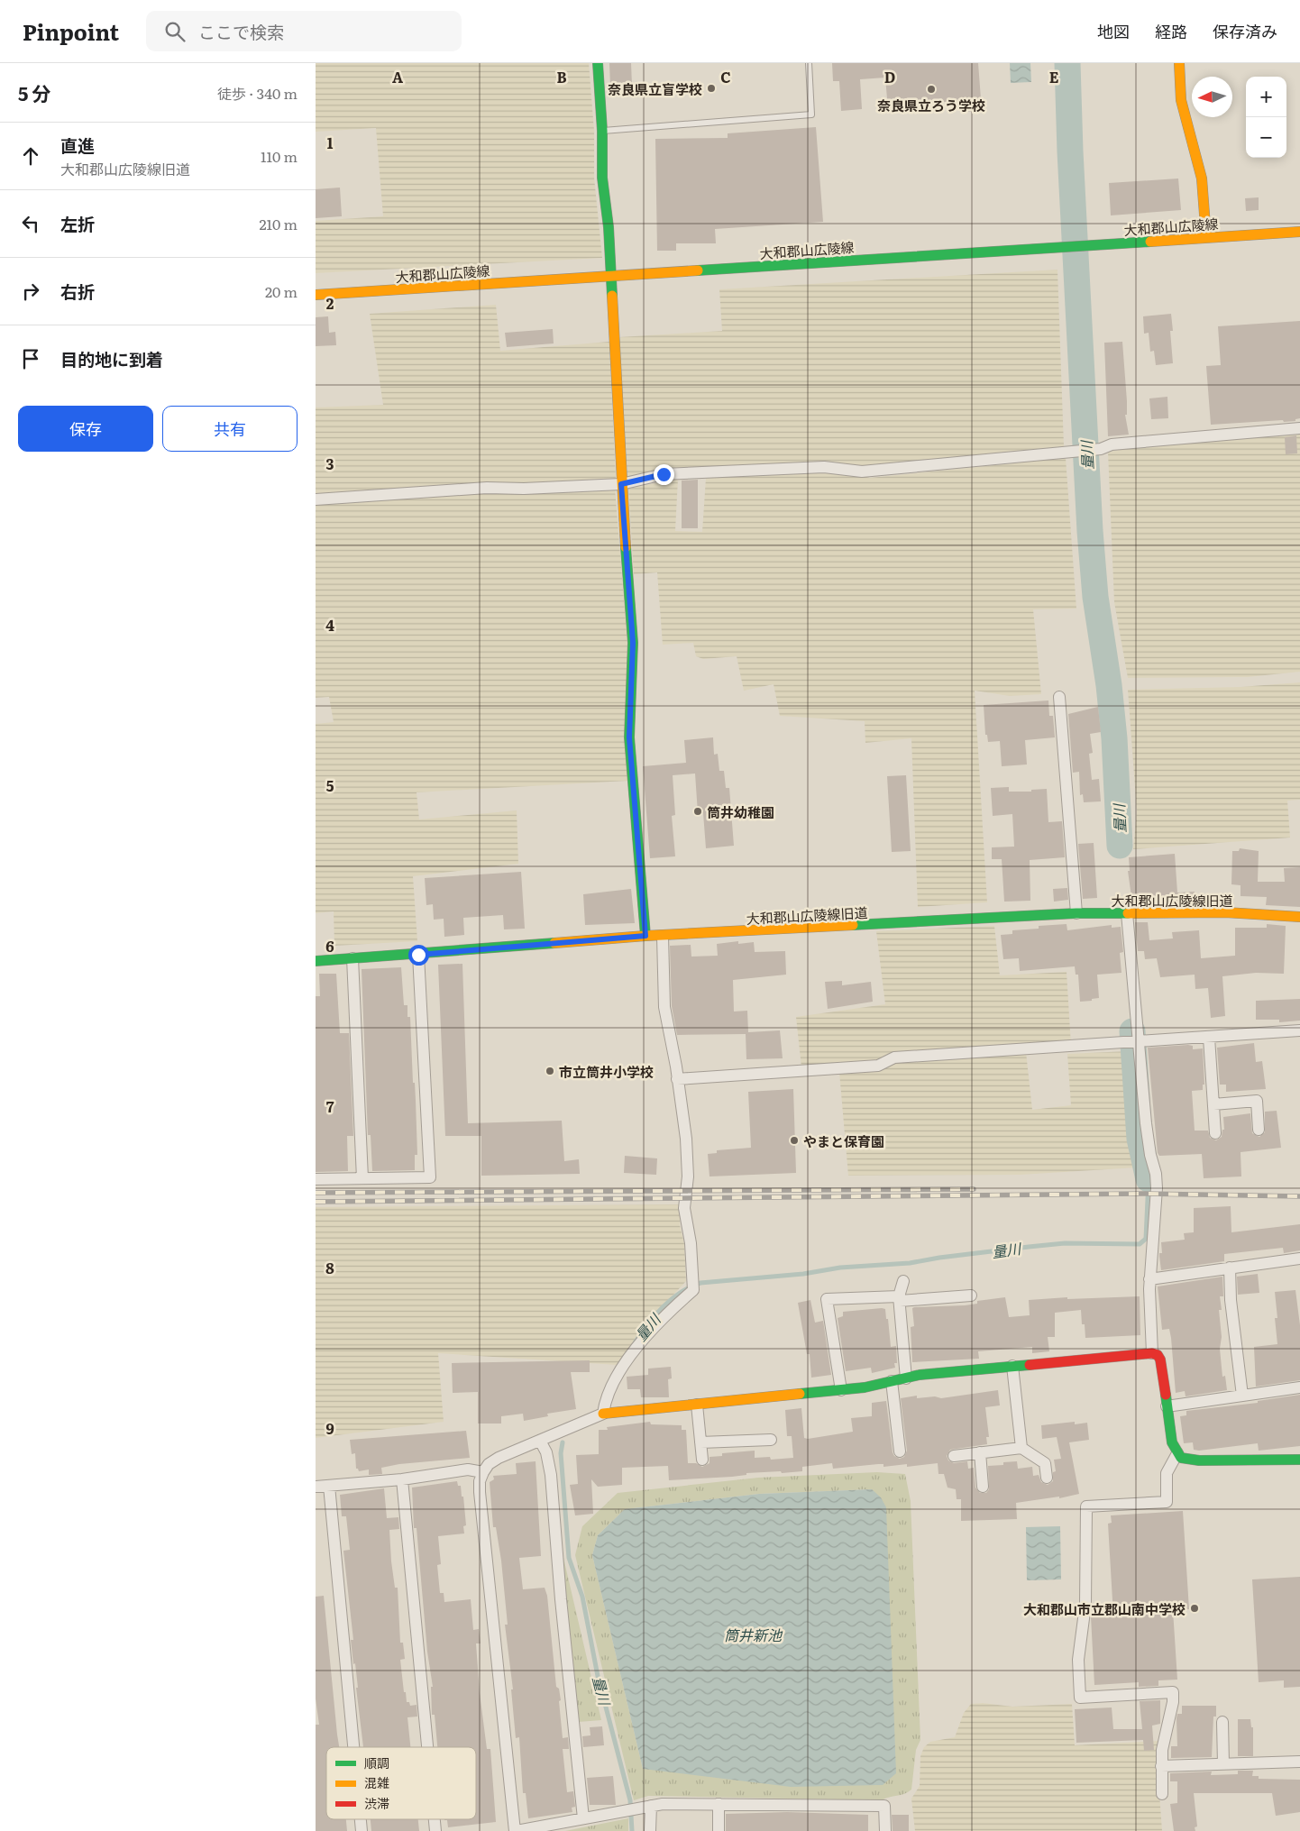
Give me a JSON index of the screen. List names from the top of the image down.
{
  "streets": {
    "street": ["大和郡山広陵線", "大和郡山広陵線旧道"]
  },
  "water": ["量川", "筒井新池"],
  "places": [
    "奈良県立盲学校",
    "奈良県立ろう学校",
    "筒井幼稚園",
    "市立筒井小学校",
    "やまと保育園",
    "大和郡山市立郡山南中学校"
  ],
  "legend": ["順調", "混雑", "渋滞"],
  "north": "left",
  "page": {
    "header": "Pinpoint",
    "search": "ここで検索",
    "nav": ["地図", "経路", "保存済み"],
    "heading": ["5 分", "徒歩 · 340 m"],
    "map_buttons": ["+", "−"],
    "list": [
      ["直進", "大和郡山広陵線旧道", "110 m"],
      ["左折", "210 m"],
      ["右折", "20 m"],
      "目的地に到着"
    ],
    "buttons": ["保存", "共有"]
  },
  "grid": {
    "columns": [
      "A",
      "B",
      "C",
      "D",
      "E"
    ],
    "rows": [
      "1",
      "2",
      "3",
      "4",
      "5",
      "6",
      "7",
      "8",
      "9"
    ]
  }
}
